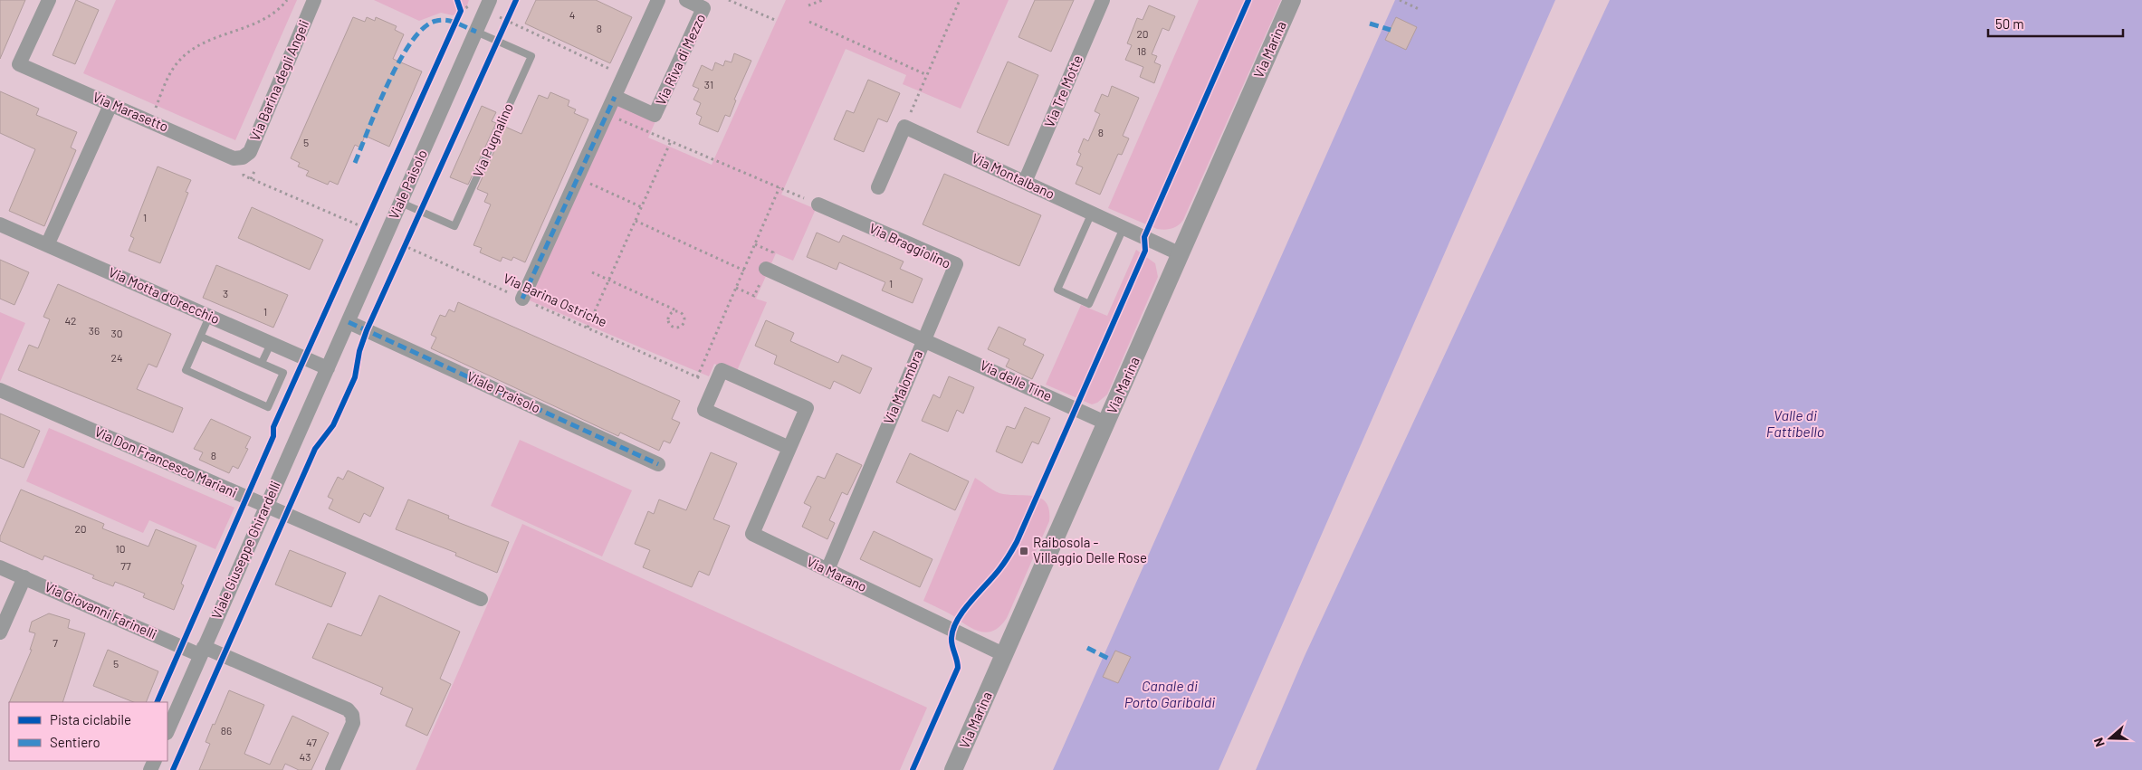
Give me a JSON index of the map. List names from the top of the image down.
{
  "streets": {
    "street": [
      "Via Marina",
      "Via Riva di Mezzo",
      "Via Barina degli Angeli",
      "Via Tre Motte",
      "Via Marasetto",
      "Via Montalbano",
      "Viale Paisolo",
      "Via Braggiolino",
      "Via Motta d'Orecchio",
      "Via delle Tine",
      "Via Malombra",
      "Viale Praisolo",
      "Via Don Francesco Mariani",
      "Viale Giuseppe Ghirardelli",
      "Via Marano",
      "Via Giovanni Farinelli"
    ],
    "lane": ["Via Pugnalino"],
    "path": ["Via Barina Ostriche"]
  },
  "crossings": [
    ["Via Marina", "Via Montalbano"],
    ["Via Marina", "Via delle Tine"],
    ["Via Marina", "Via Marano"],
    ["Via Barina degli Angeli", "Via Marasetto"],
    ["Via Tre Motte", "Via Montalbano"],
    ["Via Pugnalino", "Viale Paisolo"],
    ["Viale Paisolo", "Via Motta d'Orecchio"],
    ["Viale Paisolo", "Via Barina Ostriche"],
    ["Viale Paisolo", "Viale Praisolo"],
    ["Viale Paisolo", "Viale Giuseppe Ghirardelli"],
    ["Via Braggiolino", "Via delle Tine"],
    ["Via Braggiolino", "Via Malombra"],
    ["Via Motta d'Orecchio", "Viale Giuseppe Ghirardelli"],
    ["Via delle Tine", "Via Malombra"],
    ["Via Malombra", "Via Marano"],
    ["Via Don Francesco Mariani", "Viale Giuseppe Ghirardelli"],
    ["Viale Giuseppe Ghirardelli", "Via Giovanni Farinelli"]
  ],
  "water": ["Valle di Fattibello", "Canale di Porto Garibaldi"],
  "places": {
    "transit": ["Raibosola - Villaggio Delle Rose"]
  },
  "house_numbers": [
    "4",
    "8",
    "20",
    "18",
    "31",
    "8",
    "5",
    "1",
    "1",
    "3",
    "1",
    "42",
    "36",
    "30",
    "24",
    "8",
    "20",
    "10",
    "77",
    "7",
    "5",
    "86",
    "47",
    "43"
  ],
  "legend": ["Pista ciclabile", "Sentiero"],
  "scale_bar": "50 m",
  "north": "left"
}
